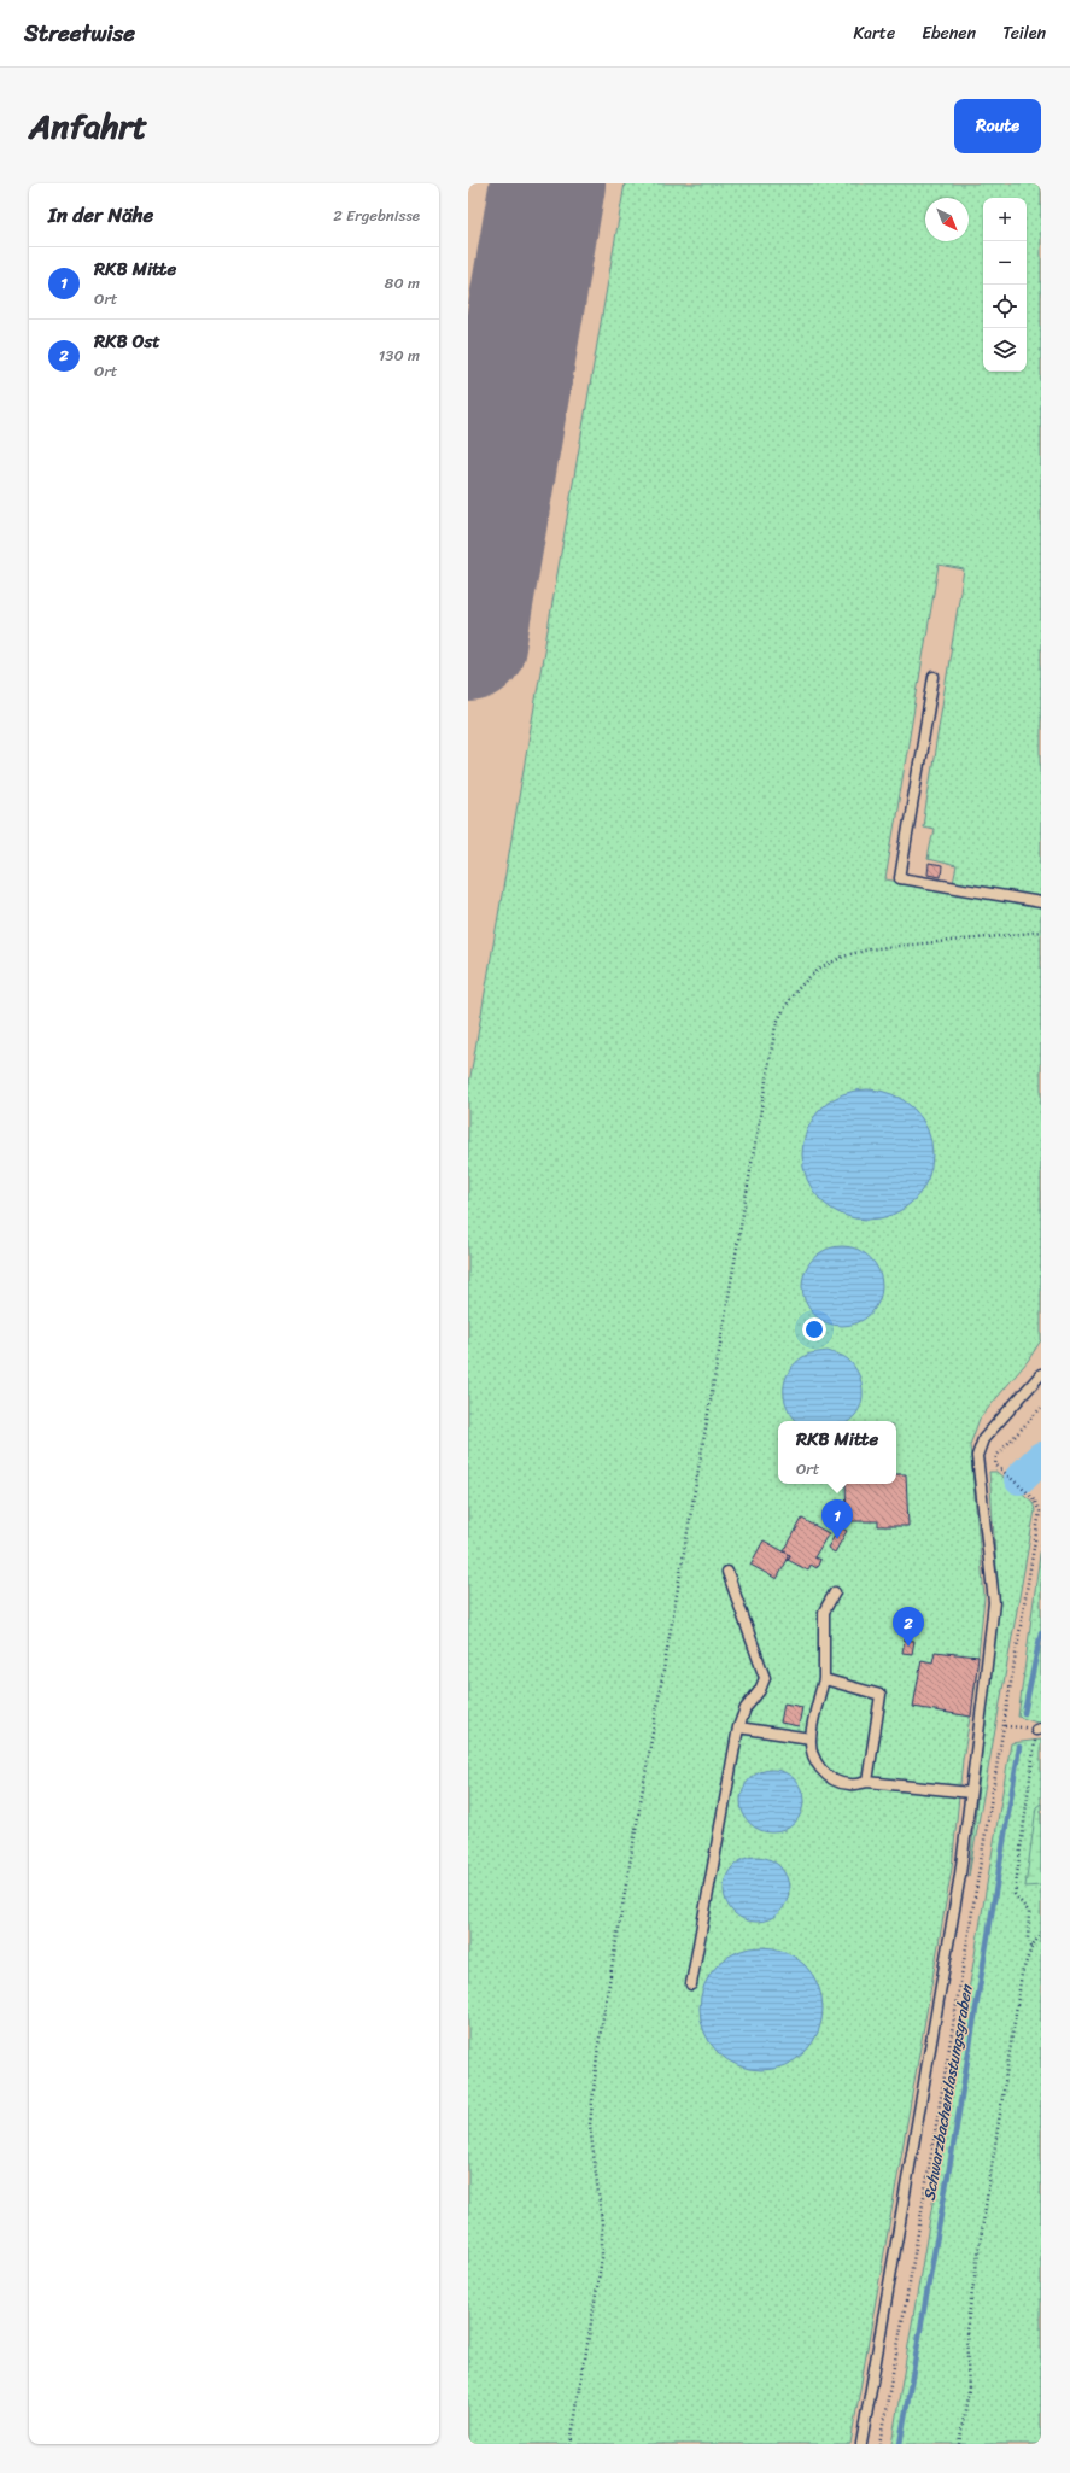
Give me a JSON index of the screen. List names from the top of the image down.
{
  "water": ["Schwarzbachentlastungsgraben"],
  "north": "bottom right",
  "page": {
    "header": "Streetwise",
    "nav": ["Karte", "Ebenen", "Teilen"],
    "title": "Anfahrt",
    "buttons": "Route",
    "heading": ["In der Nähe", "2 Ergebnisse"],
    "map_buttons": ["+", "−"],
    "list": [
      {
        "mark": "1",
        "name": "RKB Mitte",
        "note": "Ort",
        "value": "80 m"
      },
      {
        "mark": "2",
        "name": "RKB Ost",
        "note": "Ort",
        "value": "130 m"
      }
    ],
    "popup": ["RKB Mitte", "Ort"],
    "pins": ["1", "2"]
  }
}
